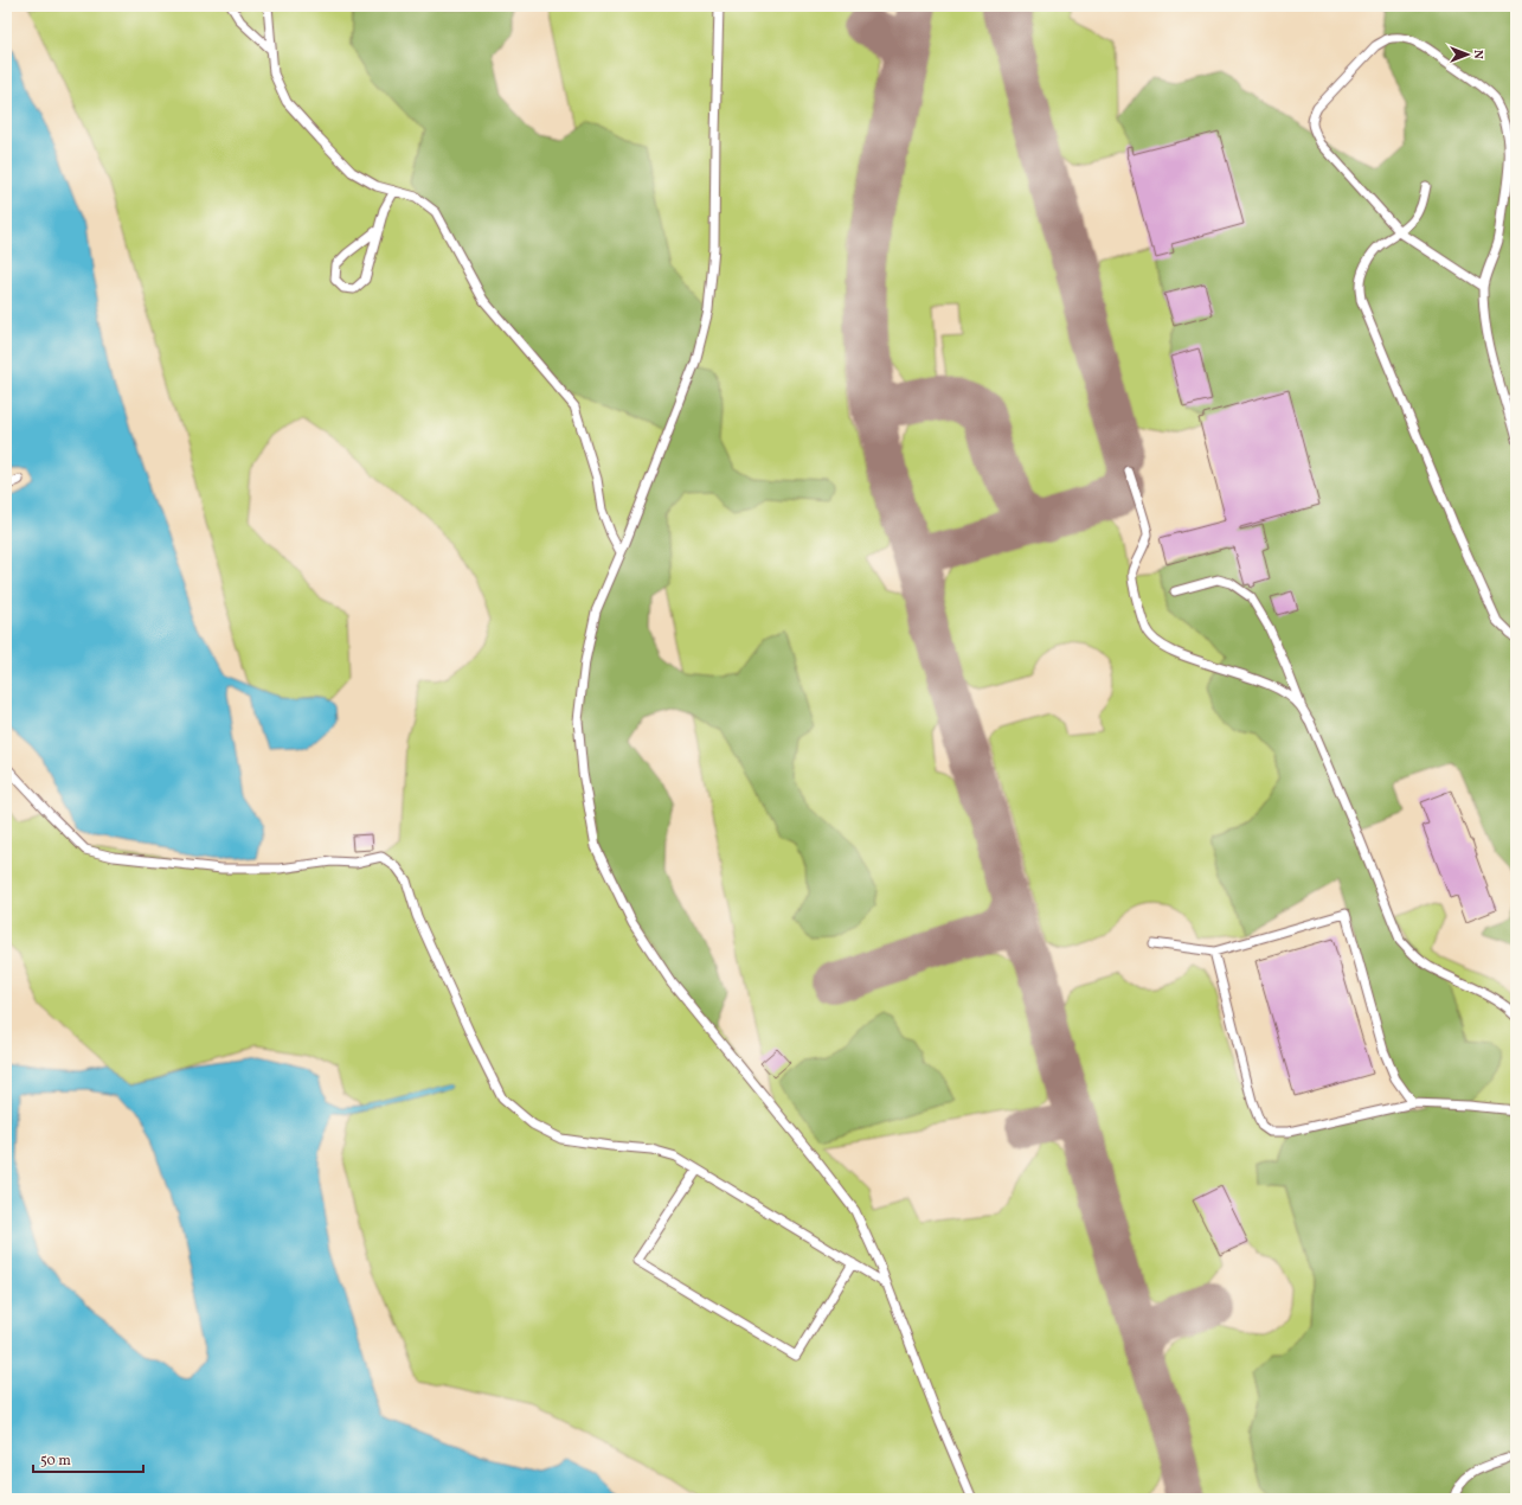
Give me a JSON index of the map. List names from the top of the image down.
{
  "scale_bar": "50 m",
  "north": "right"
}
